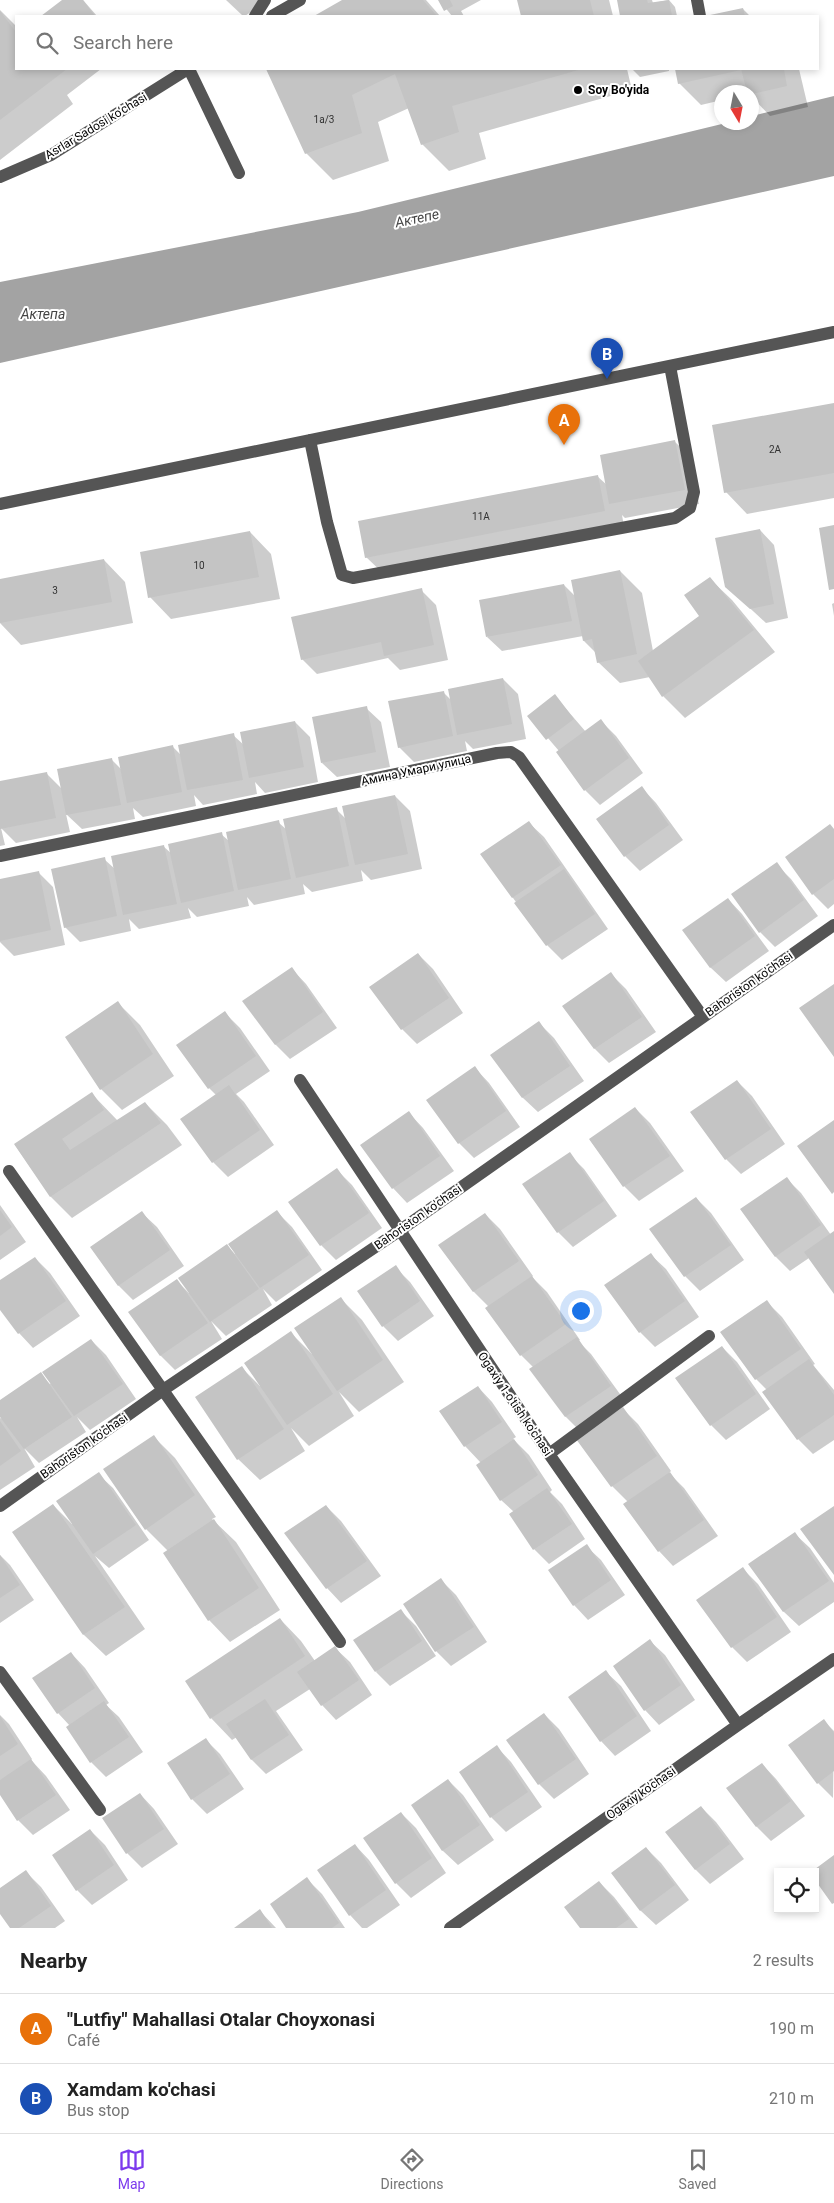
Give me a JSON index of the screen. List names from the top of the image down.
{
  "streets": {
    "street": [
      "Asrlar Sadosi ko‘chasi",
      "Амина Умари улица",
      "Bahoriston ko'chasi",
      "Ogaxiy 1-o'tish ko'chasi",
      "Ogaxiy ko'chasi"
    ]
  },
  "crossings": [
    ["Амина Умари улица", "Bahoriston ko'chasi"],
    ["Bahoriston ko'chasi", "Ogaxiy 1-o'tish ko'chasi"],
    ["Ogaxiy 1-o'tish ko'chasi", "Ogaxiy ko'chasi"]
  ],
  "water": ["Актепе", "Актепа"],
  "places": ["Soy Bo'yida"],
  "house_numbers": [
    "1a/3",
    "2A",
    "11А",
    "10",
    "3"
  ],
  "north": "bottom",
  "page": {
    "search": "Search here",
    "pins": ["B", "A"],
    "heading": ["Nearby", "2 results"],
    "list": [
      {
        "mark": "A",
        "name": "\"Lutfiy\" Mahallasi Otalar Choyxonasi",
        "note": "Café",
        "value": "190 m"
      },
      {
        "mark": "B",
        "name": "Xamdam ko'chasi",
        "note": "Bus stop",
        "value": "210 m"
      }
    ],
    "nav": ["Map", "Directions", "Saved"]
  }
}
